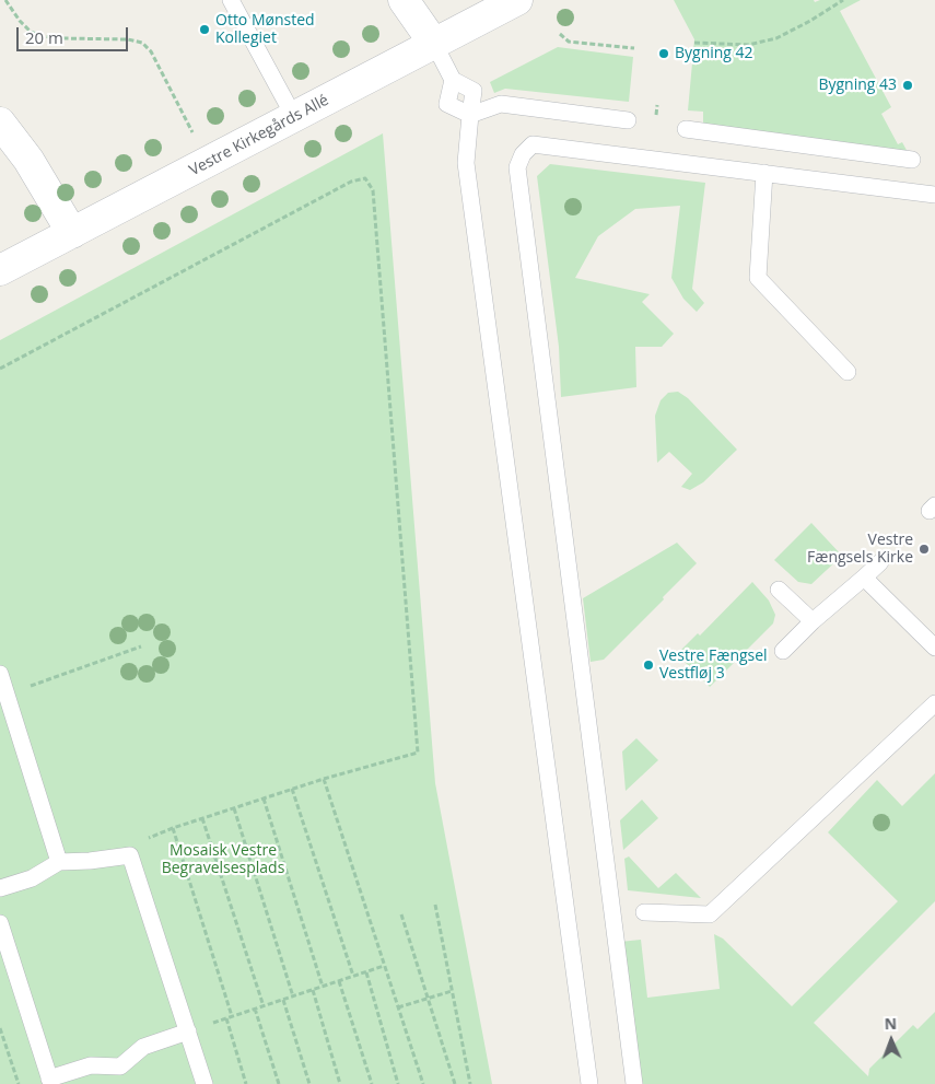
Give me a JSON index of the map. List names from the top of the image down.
{
  "streets": {
    "street": ["Vestre Kirkegårds Allé"]
  },
  "parks": ["Mosaisk Vestre Begravelsesplads"],
  "places": [
    "Otto Mønsted Kollegiet",
    "Bygning 42",
    "Bygning 43",
    "Vestre Fængsels Kirke",
    "Vestre Fængsel Vestfløj 3"
  ],
  "scale_bar": "20 m",
  "north": "top"
}
